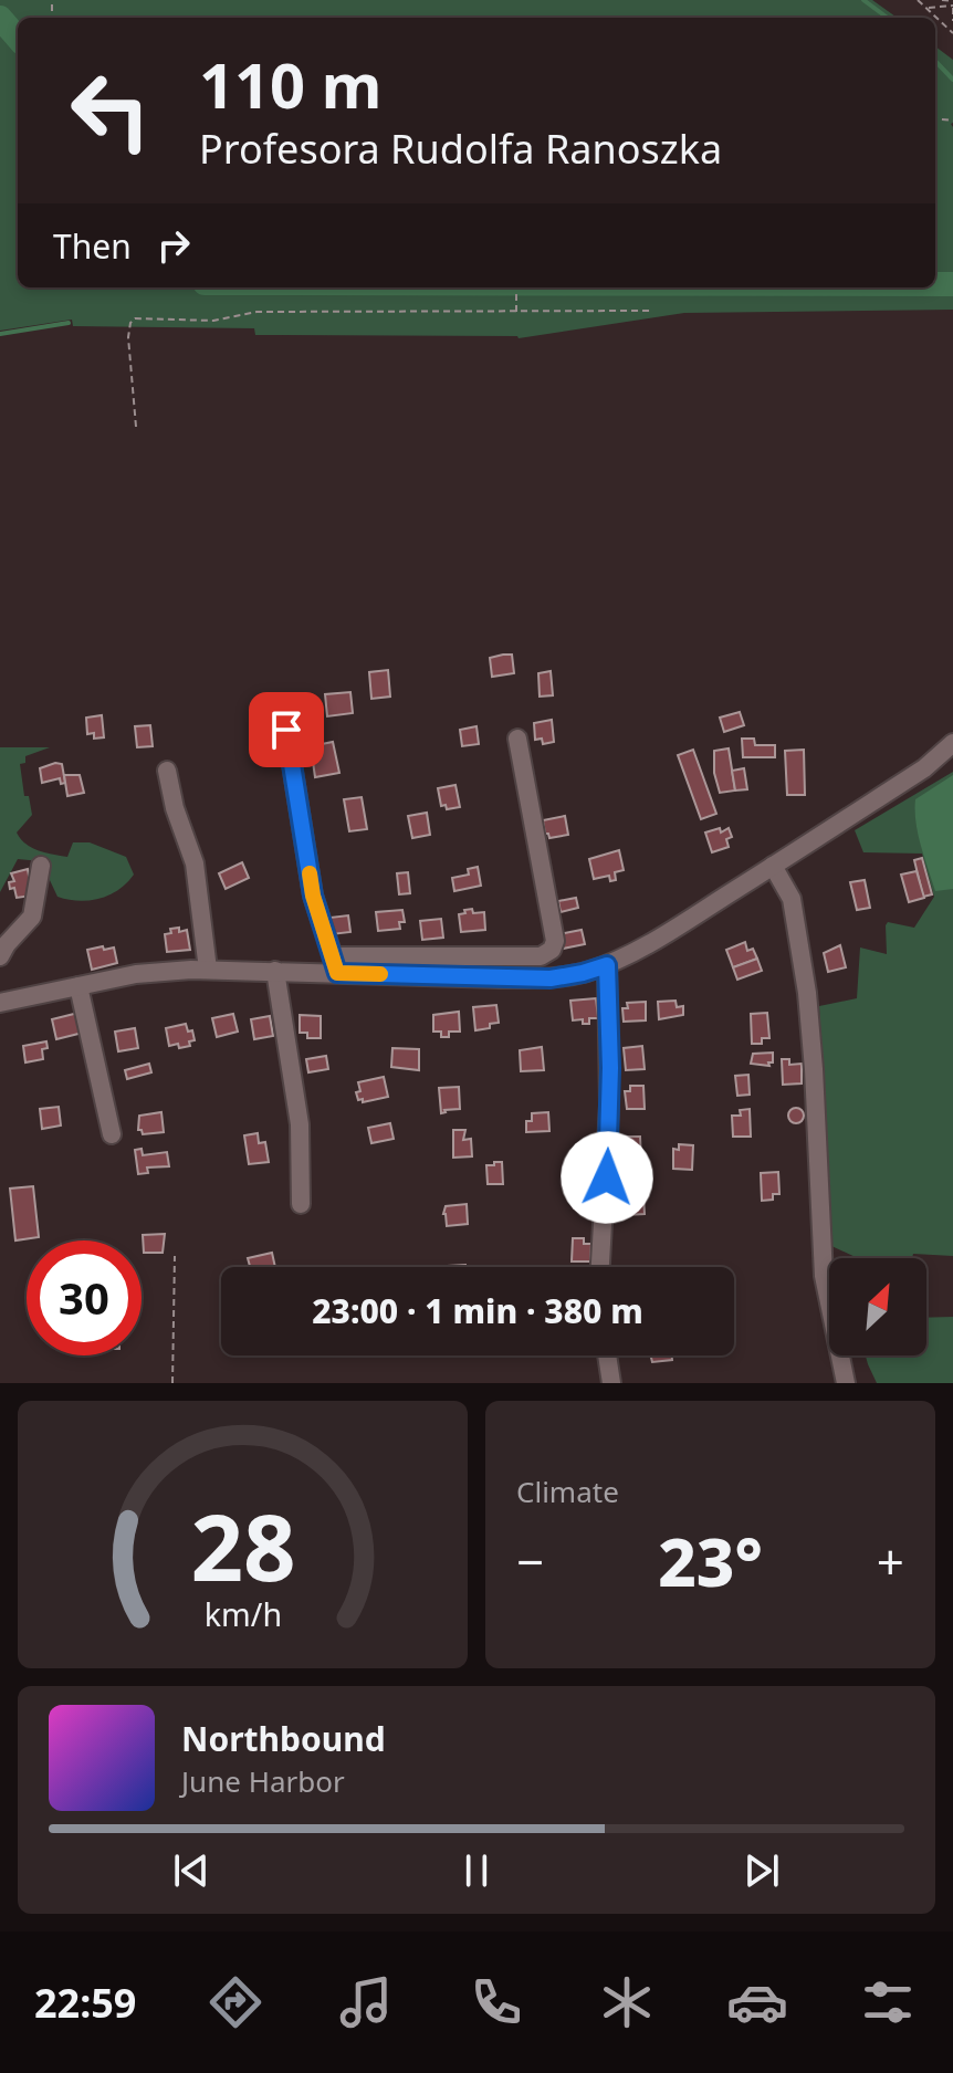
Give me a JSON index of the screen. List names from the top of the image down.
{
  "north": "top right",
  "page": {
    "turn": ["110 m", "Profesora Rudolfa Ranoszka"],
    "then": "Then",
    "limit": "30",
    "trip": "23:00 · 1 min · 380 m",
    "tile": "Climate",
    "heat": ["−", "23°", "+"],
    "song": ["Northbound", "June Harbor"],
    "tabs": "22:59",
    "gauge": ["28", "km/h"]
  }
}
